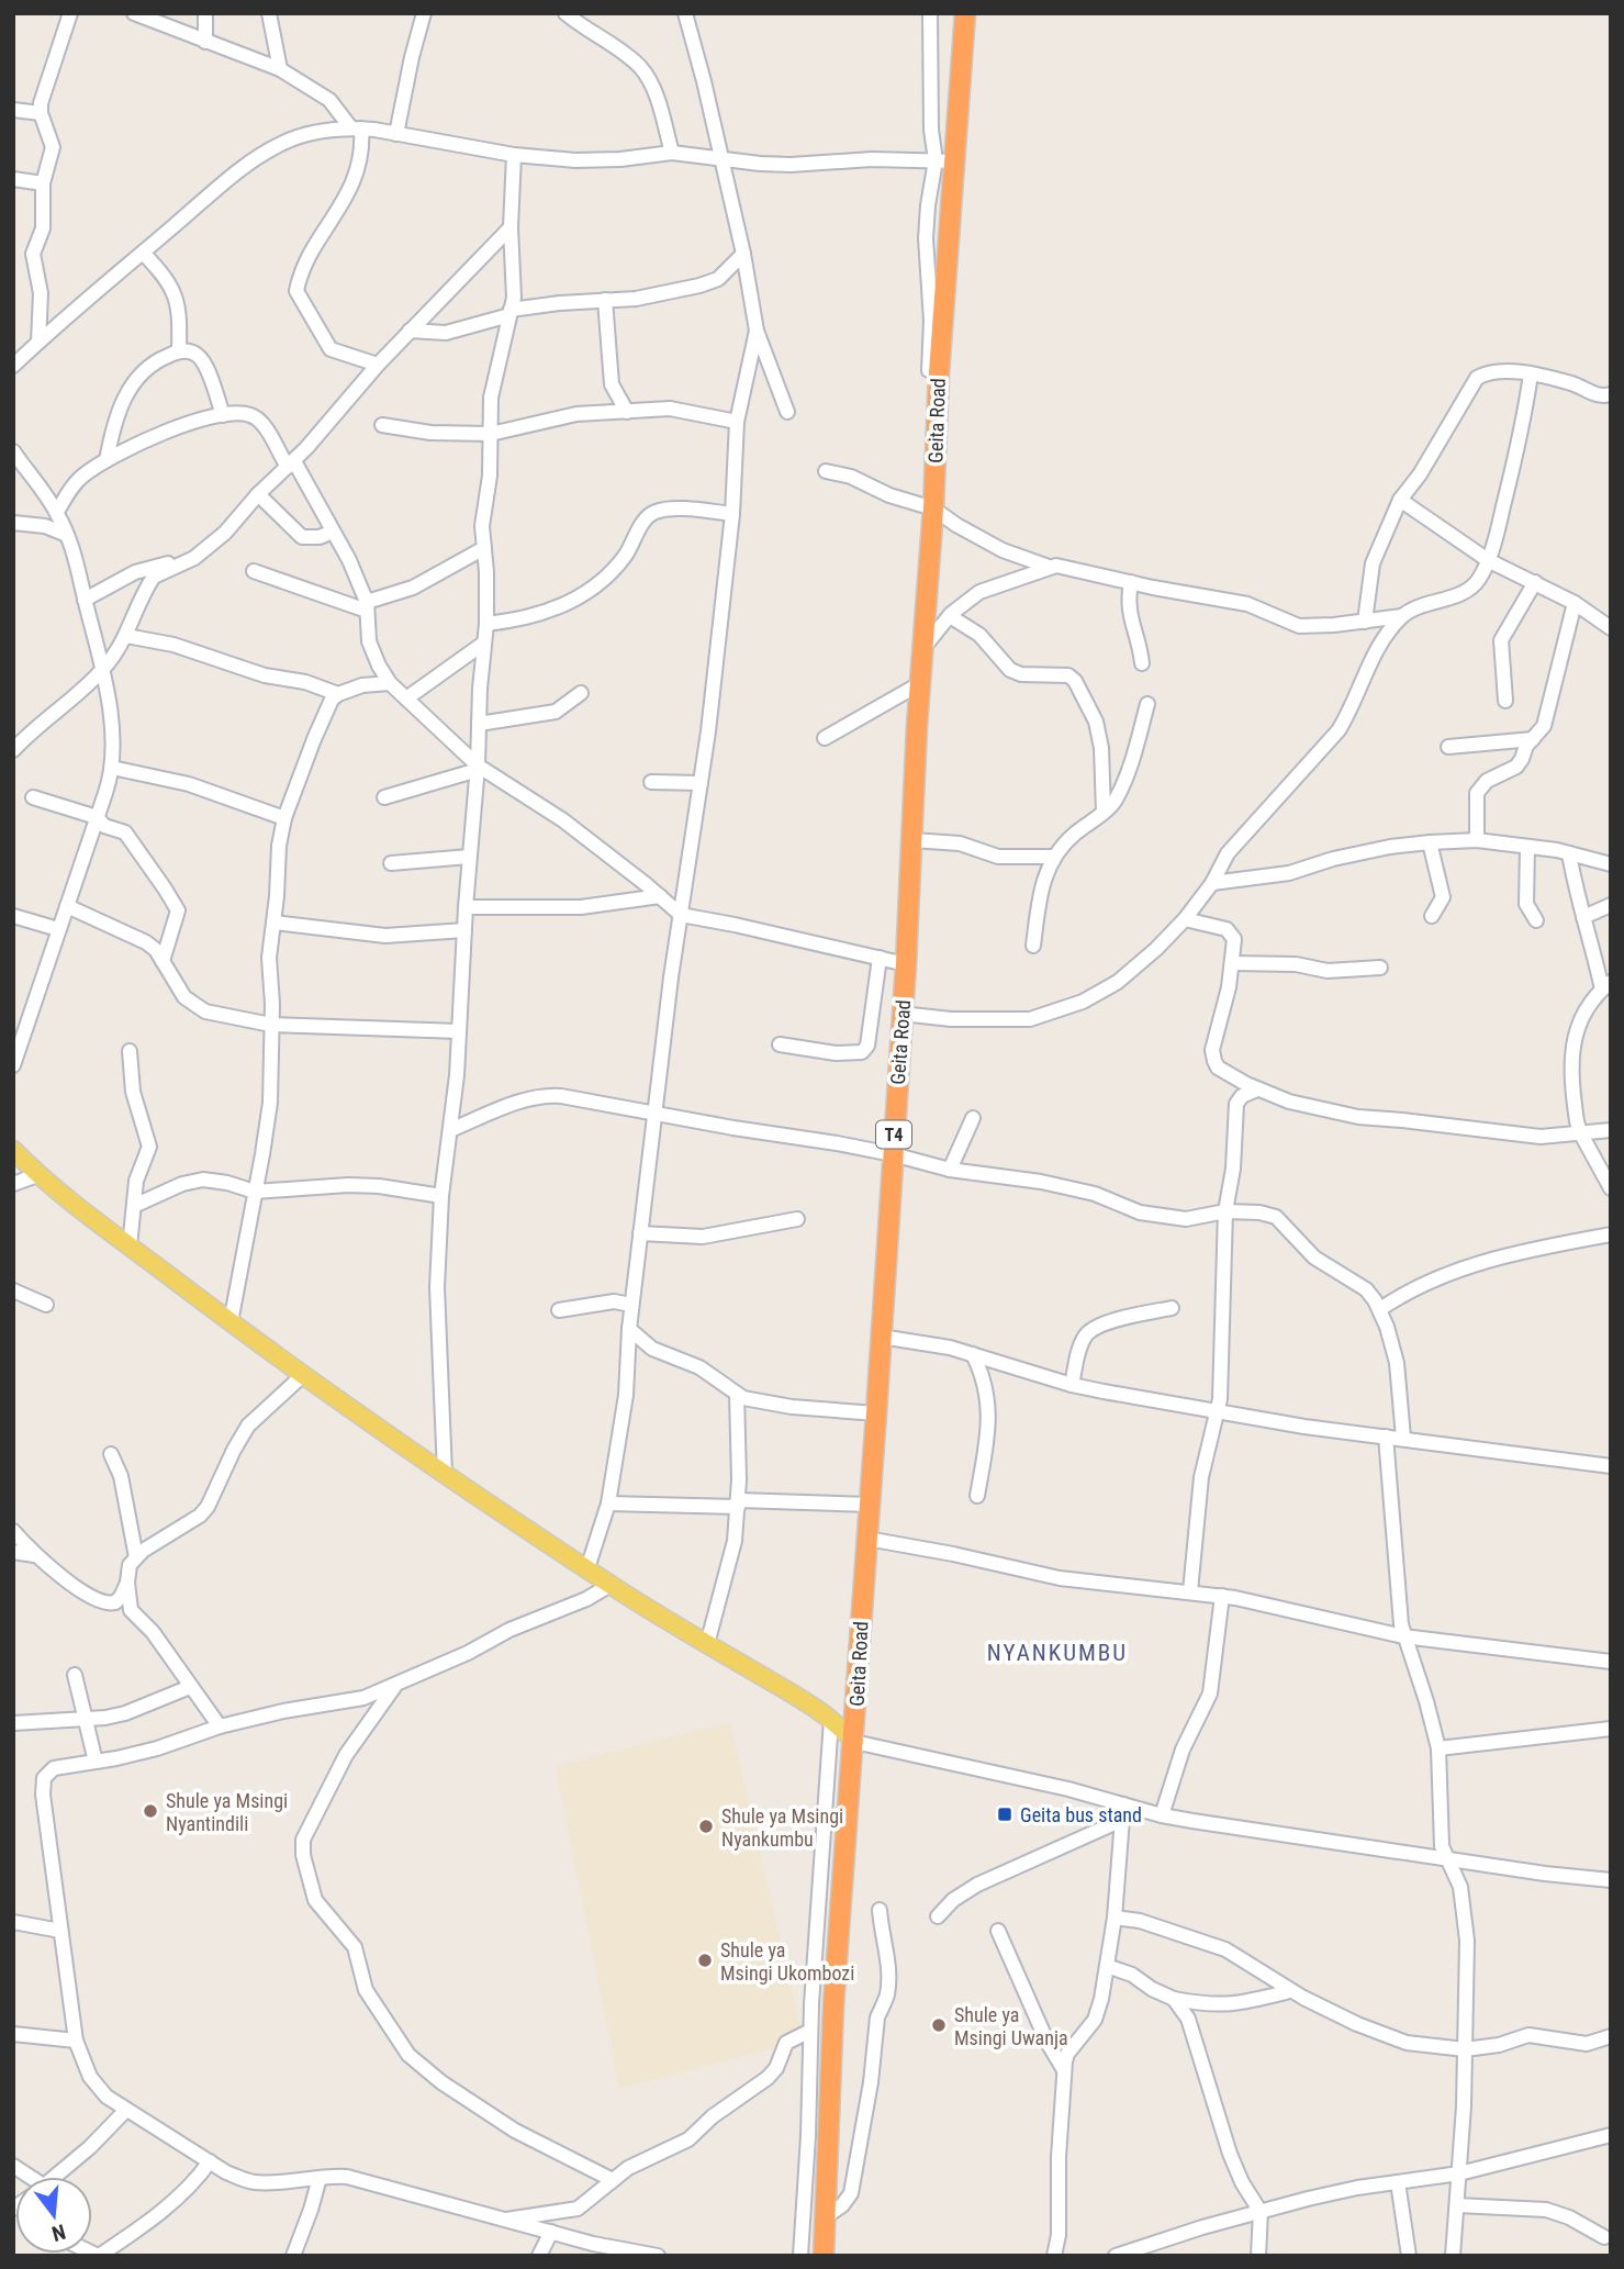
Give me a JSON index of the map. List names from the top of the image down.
{
  "streets": {
    "highway": ["Geita Road", "T4"]
  },
  "districts": ["NYANKUMBU"],
  "places": {
    "other": [
      "Shule ya Msingi Nyantindili",
      "Shule ya Msingi Nyankumbu",
      "Shule ya Msingi Ukombozi",
      "Shule ya Msingi Uwanja"
    ],
    "transit": ["Geita bus stand"]
  },
  "north": "bottom"
}
